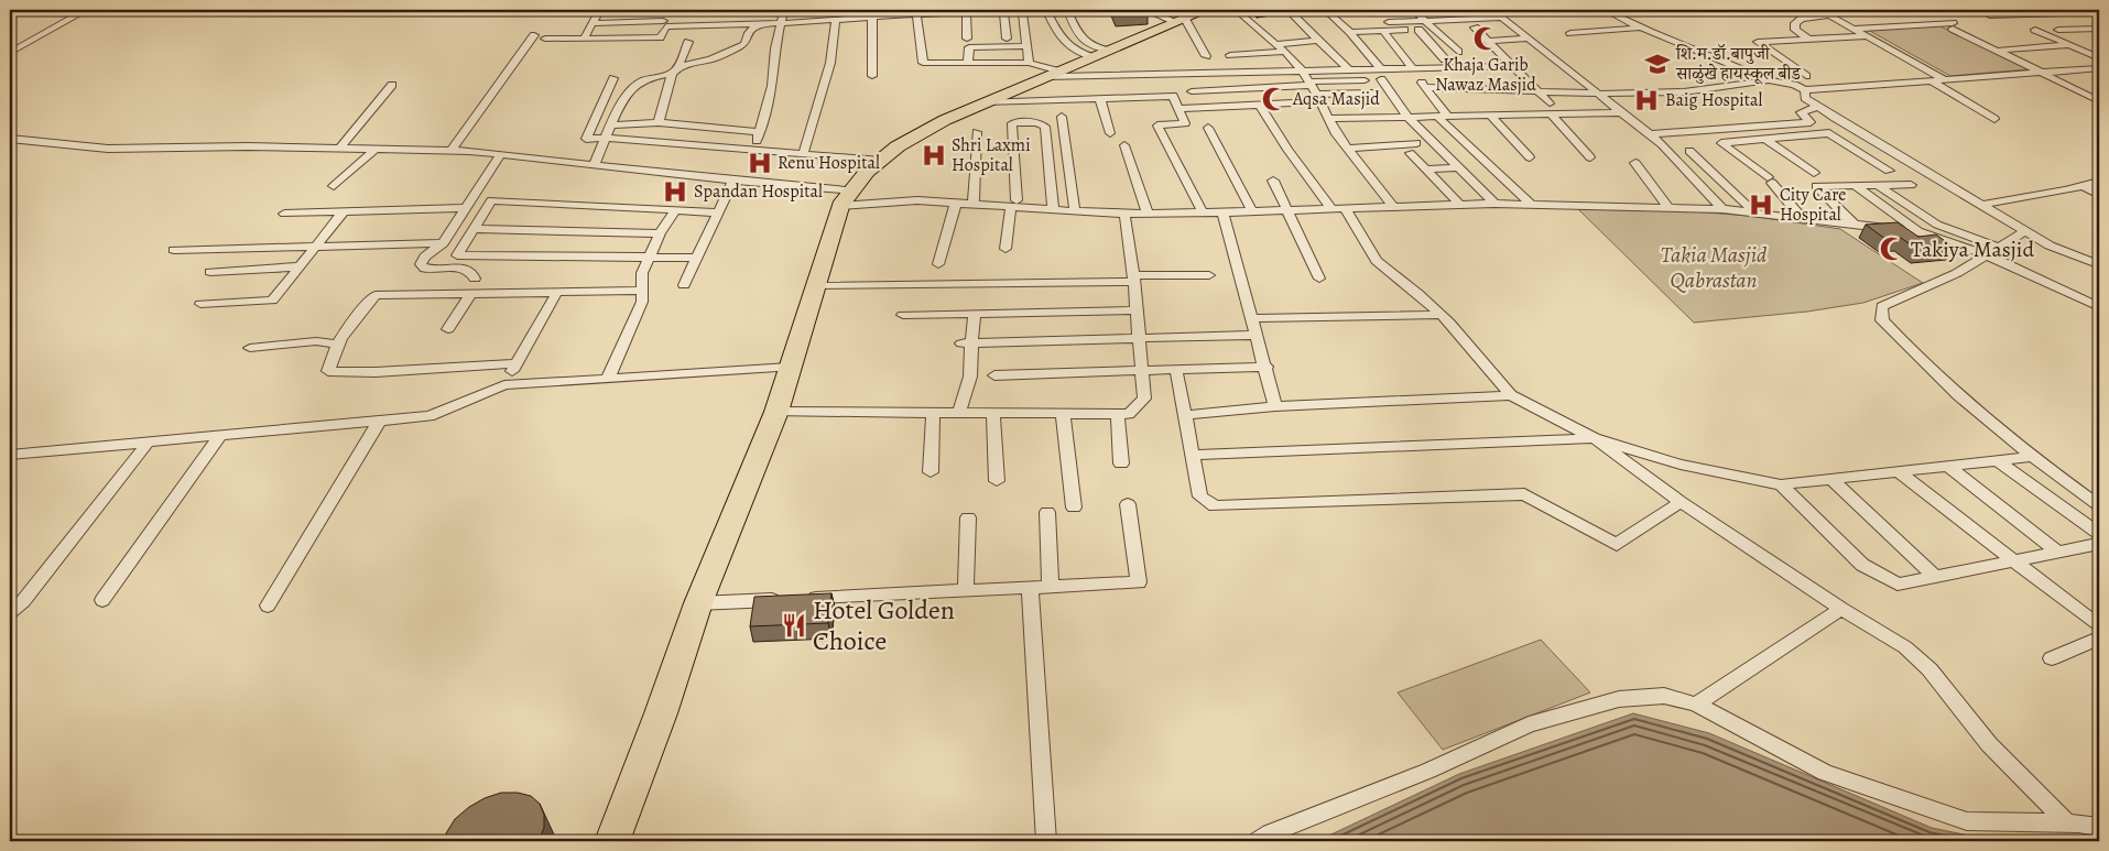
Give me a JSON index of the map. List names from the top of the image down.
{
  "parks": ["Takia Masjid Qabrastan"],
  "places": {
    "mosque": ["Khaja Garib Nawaz Masjid", "Aqsa Masjid", "Takiya Masjid"],
    "school or university": ["शि.म.डॉ.बापुजी साळुंखे हायस्कूल बीड"],
    "hospital": [
      "Baig Hospital",
      "Shri Laxmi Hospital",
      "Renu Hospital",
      "Spandan Hospital",
      "City Care Hospital"
    ],
    "restaurant": ["Hotel Golden Choice"]
  }
}
